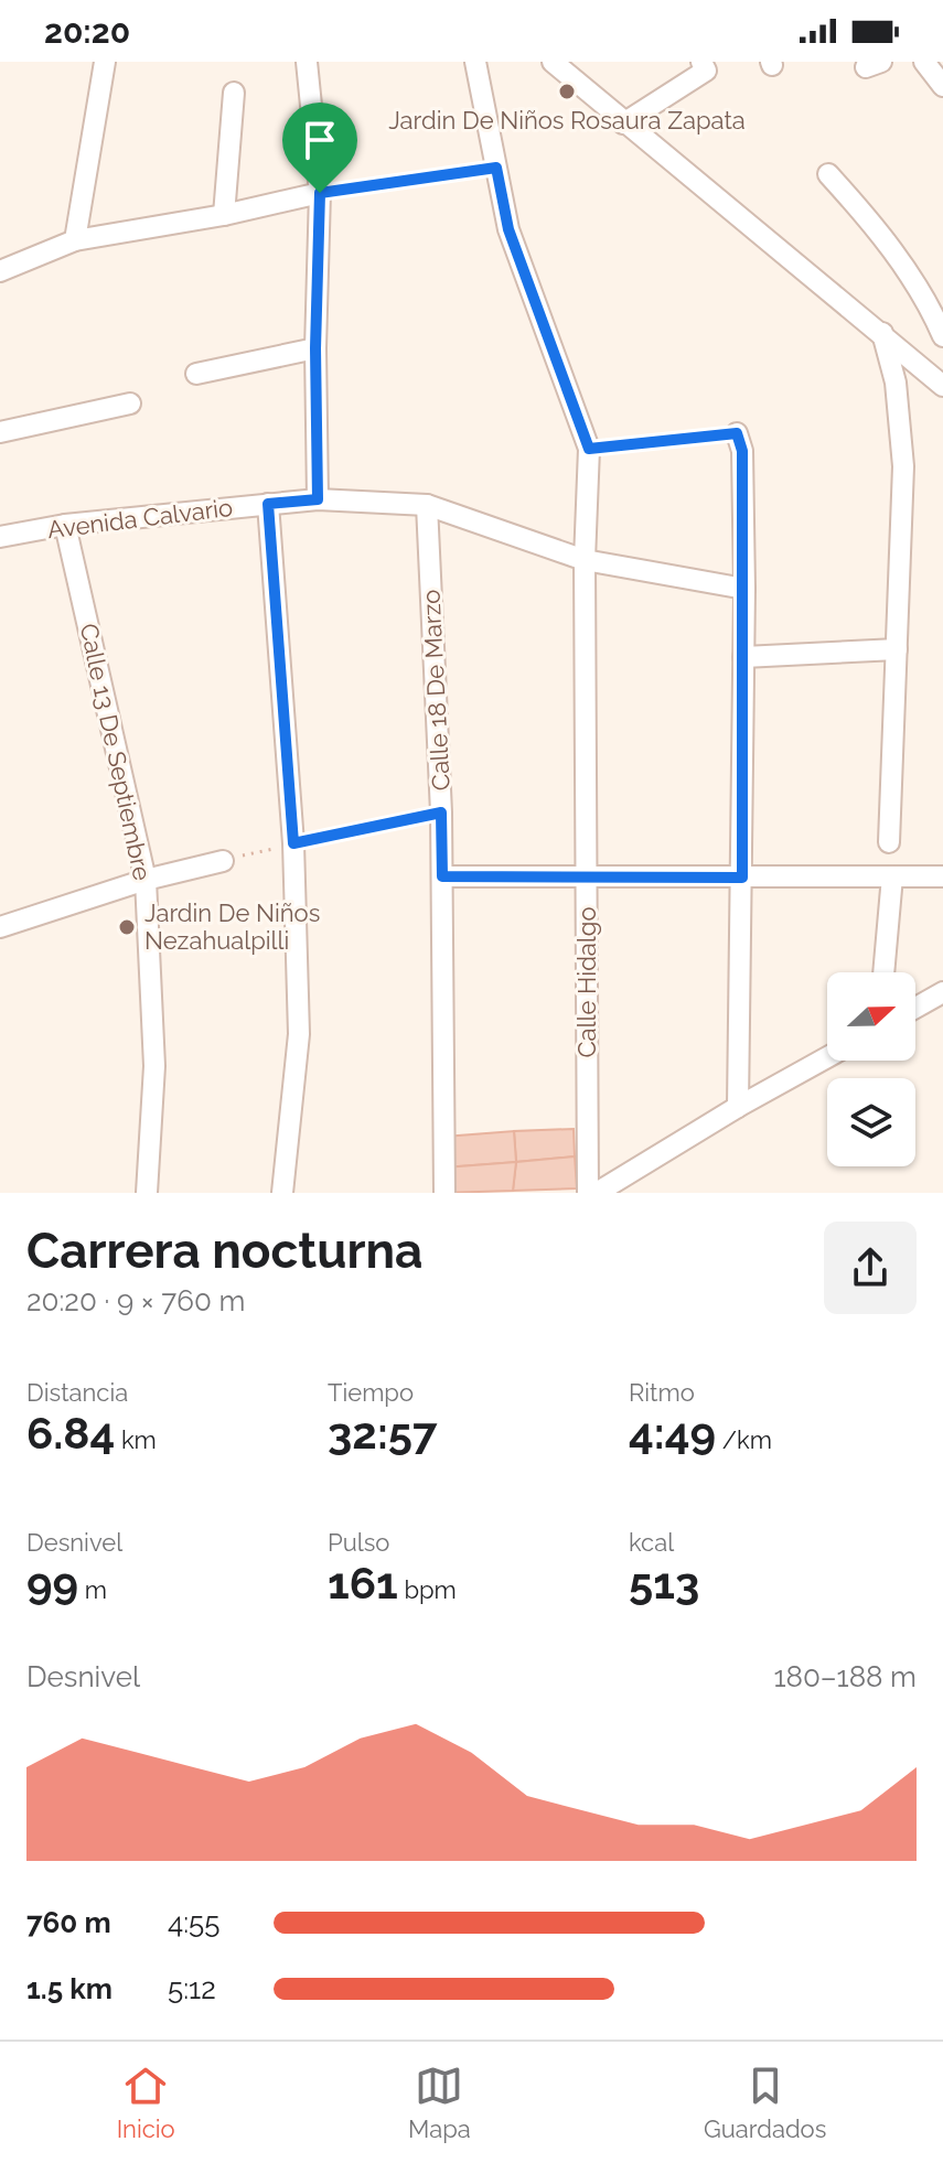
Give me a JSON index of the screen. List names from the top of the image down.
{
  "streets": {
    "street": [
      "Avenida Calvario",
      "Calle 18 De Marzo",
      "Calle 13 De Septiembre",
      "Calle Hidalgo"
    ]
  },
  "crossings": [
    ["Avenida Calvario", "Calle 18 De Marzo"],
    ["Avenida Calvario", "Calle 13 De Septiembre"],
    ["Avenida Calvario", "Calle Hidalgo"]
  ],
  "places": ["Jardin De Niños Rosaura Zapata", "Jardin De Niños Nezahualpilli"],
  "north": "right",
  "page": {
    "status": "20:20",
    "heading": ["Carrera nocturna", "20:20 · 9 × 760 m"],
    "stats": [
      ["Distancia", "6.84 km"],
      ["Tiempo", "32:57"],
      ["Ritmo", "4:49 /km"],
      ["Desnivel", "99 m"],
      ["Pulso", "161 bpm"],
      ["kcal", "513"]
    ],
    "chart": ["Desnivel", "180–188 m"],
    "list": [
      {
        "name": "760 m",
        "note": "4:55"
      },
      {
        "name": "1.5 km",
        "note": "5:12"
      }
    ],
    "tabs": ["Inicio", "Mapa", "Guardados"]
  }
}
